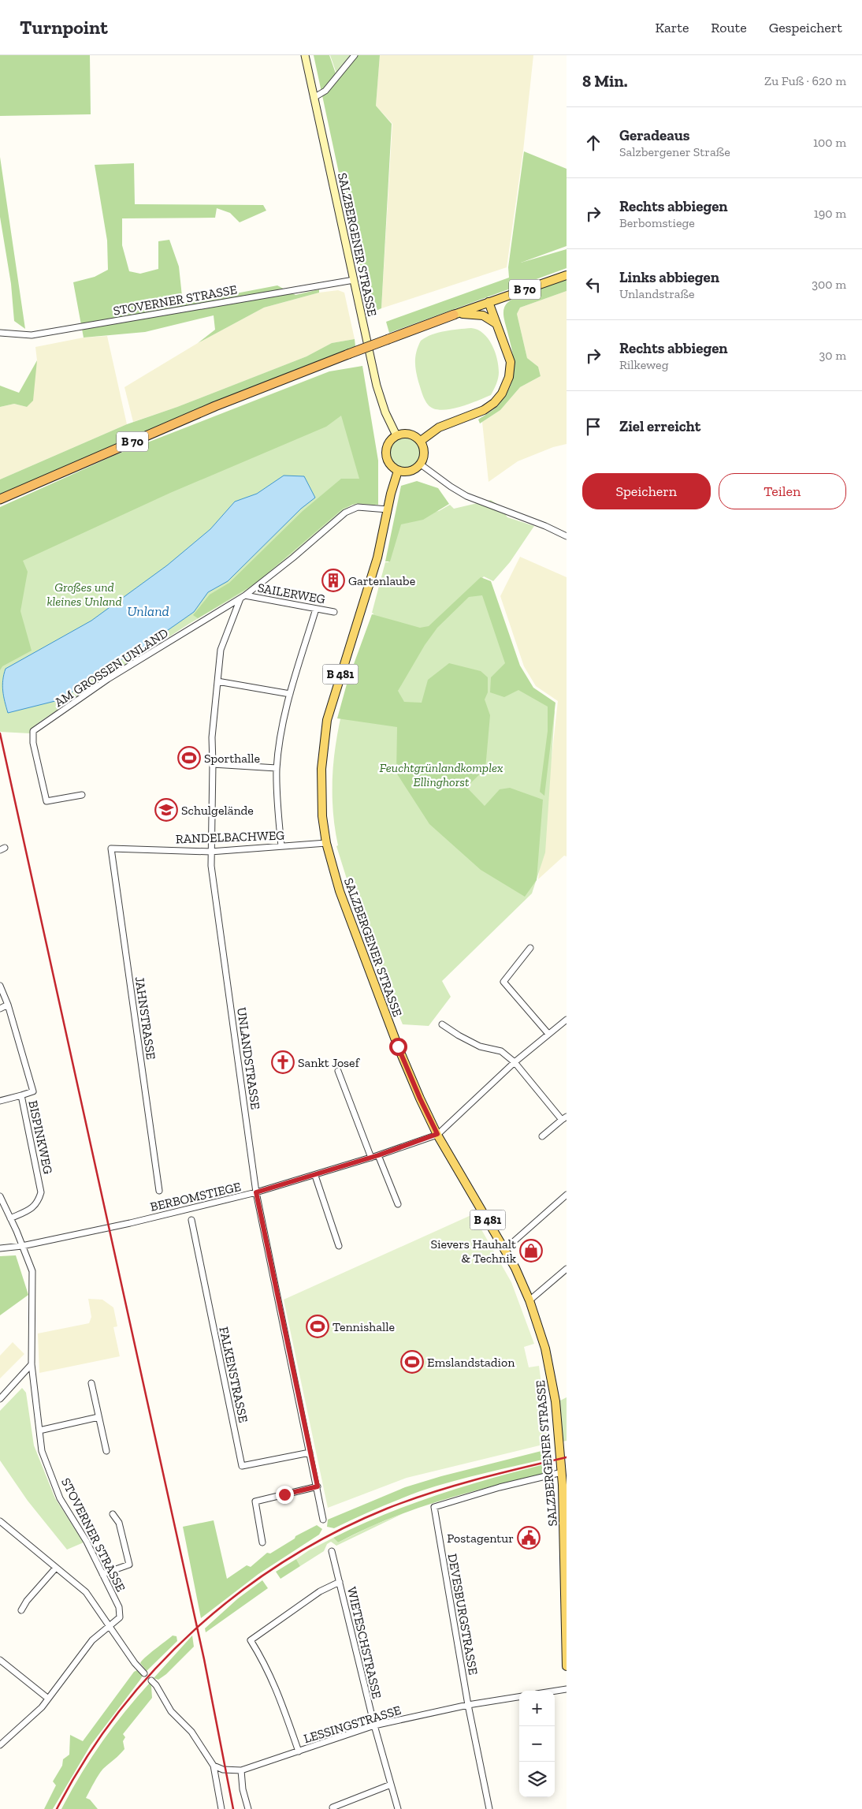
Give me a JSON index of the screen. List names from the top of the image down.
{
  "streets": {
    "highway": ["B 70"],
    "main road": ["SALZBERGENER STRASSE", "B 481"],
    "street": [
      "STOVERNER STRASSE",
      "SAILERWEG",
      "AM GROSSEN UNLAND",
      "RANDELBACHWEG",
      "JAHNSTRASSE",
      "UNLANDSTRASSE",
      "BISPINKWEG",
      "BERBOMSTIEGE",
      "FALKENSTRASSE",
      "DEVESBURGSTRASSE",
      "WIETESCHSTRASSE",
      "LESSINGSTRASSE"
    ]
  },
  "crossings": [
    ["SALZBERGENER STRASSE", "STOVERNER STRASSE"],
    ["SALZBERGENER STRASSE", "AM GROSSEN UNLAND"],
    ["SALZBERGENER STRASSE", "RANDELBACHWEG"],
    ["SALZBERGENER STRASSE", "BERBOMSTIEGE"],
    ["SALZBERGENER STRASSE", "DEVESBURGSTRASSE"],
    ["STOVERNER STRASSE", "BISPINKWEG"],
    ["STOVERNER STRASSE", "BERBOMSTIEGE"],
    ["SAILERWEG", "AM GROSSEN UNLAND"],
    ["SAILERWEG", "UNLANDSTRASSE"],
    ["AM GROSSEN UNLAND", "UNLANDSTRASSE"],
    ["RANDELBACHWEG", "JAHNSTRASSE"],
    ["RANDELBACHWEG", "UNLANDSTRASSE"],
    ["UNLANDSTRASSE", "BERBOMSTIEGE"],
    ["UNLANDSTRASSE", "FALKENSTRASSE"],
    ["DEVESBURGSTRASSE", "LESSINGSTRASSE"],
    ["WIETESCHSTRASSE", "LESSINGSTRASSE"]
  ],
  "water": ["Unland"],
  "parks": ["Großes und kleines Unland", "Feuchtgrünlandkomplex Ellinghorst"],
  "places": {
    "building": ["Gartenlaube"],
    "sports": ["Sporthalle", "Tennishalle", "Emslandstadion"],
    "school or university": ["Schulgelände"],
    "church": ["Sankt Josef"],
    "shop": ["Sievers Hauhalt & Technik"],
    "public building": ["Postagentur"]
  },
  "page": {
    "header": "Turnpoint",
    "nav": ["Karte", "Route", "Gespeichert"],
    "heading": ["8 Min.", "Zu Fuß · 620 m"],
    "list": [
      ["Geradeaus", "Salzbergener Straße", "100 m"],
      ["Rechts abbiegen", "Berbomstiege", "190 m"],
      ["Links abbiegen", "Unlandstraße", "300 m"],
      ["Rechts abbiegen", "Rilkeweg", "30 m"],
      "Ziel erreicht"
    ],
    "buttons": ["Speichern", "Teilen"],
    "map_buttons": ["+", "−"]
  }
}
